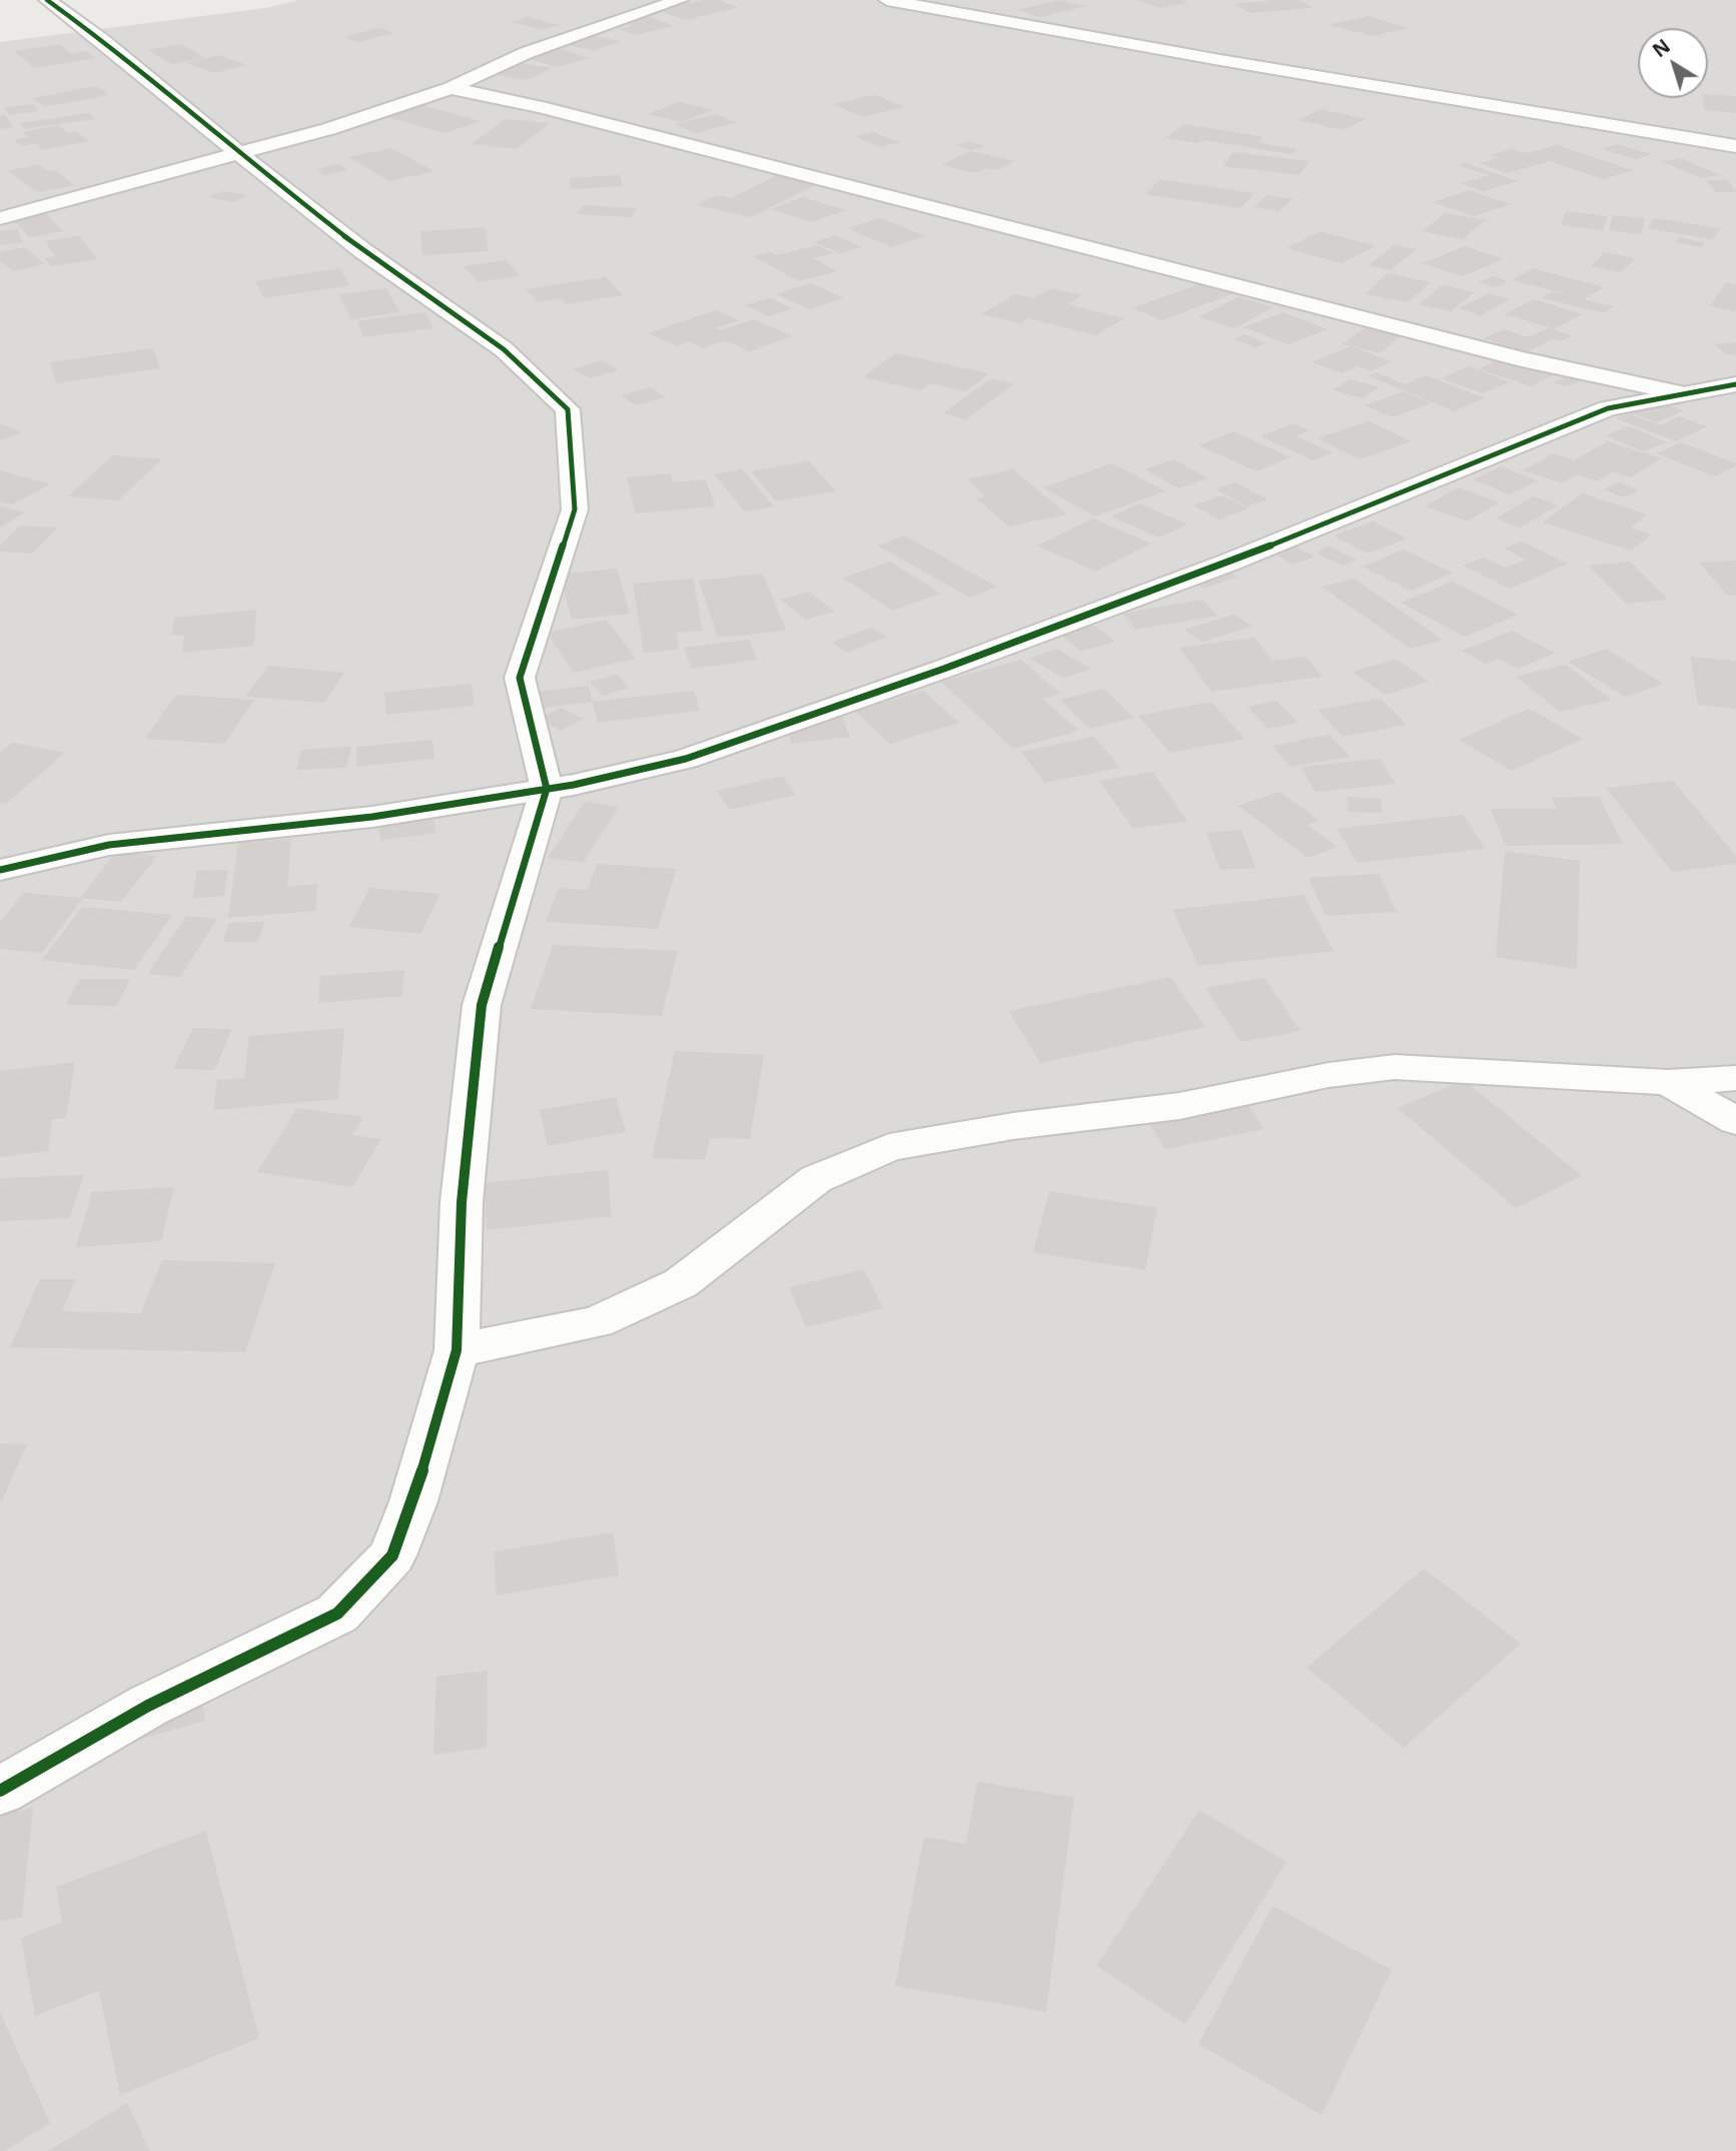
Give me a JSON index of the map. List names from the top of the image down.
{
  "north": "top left"
}
